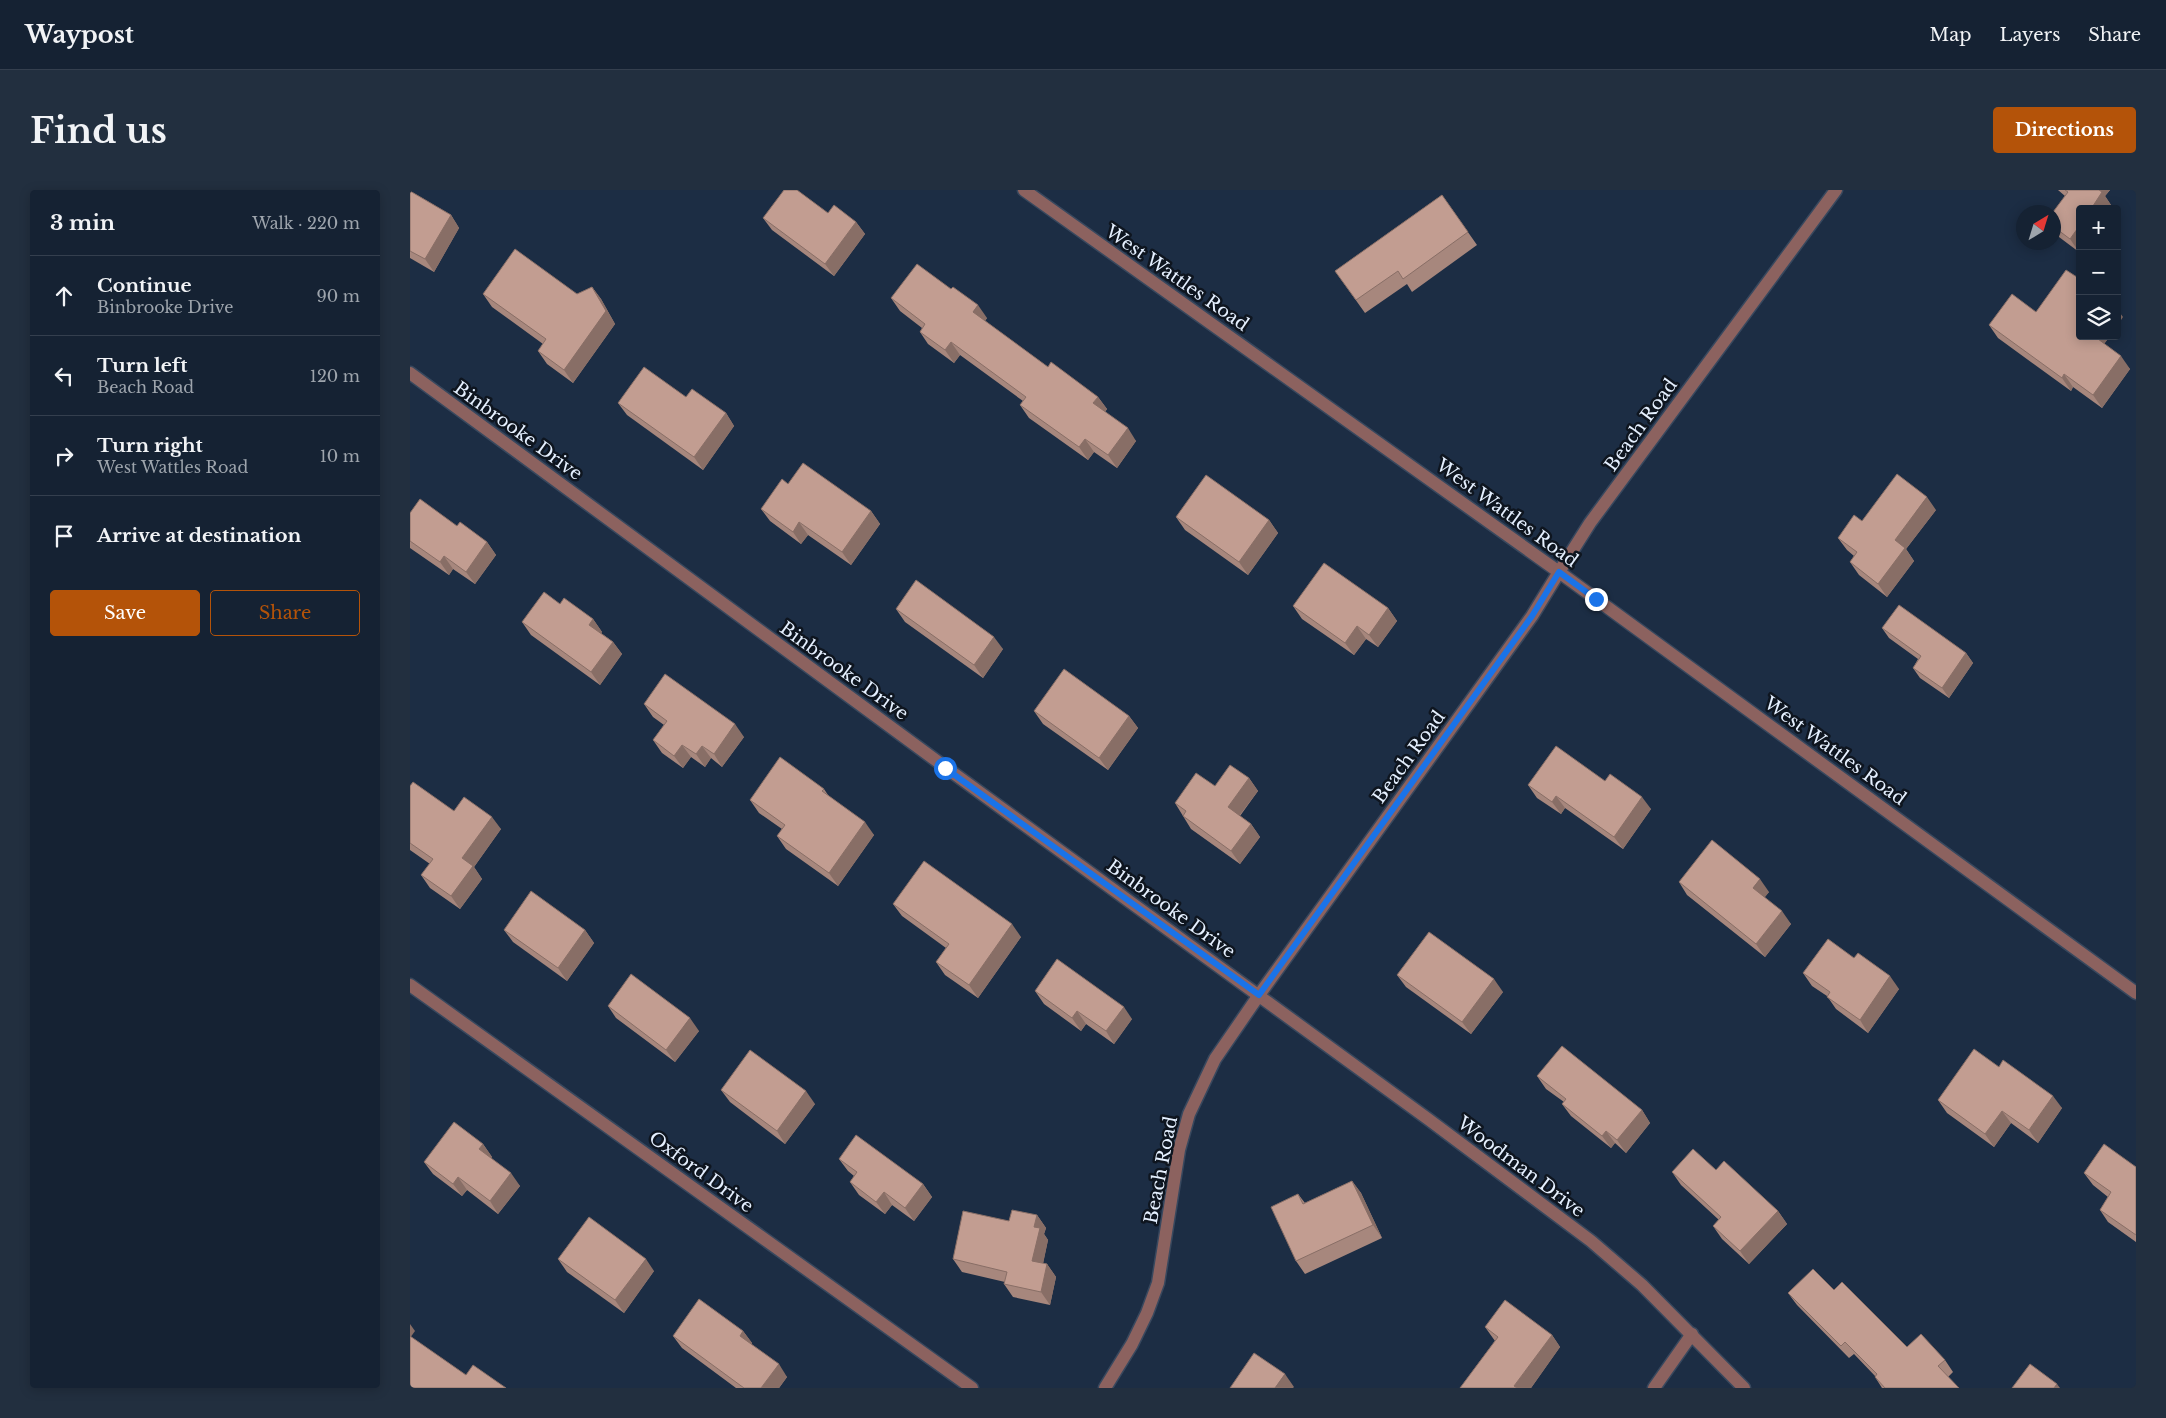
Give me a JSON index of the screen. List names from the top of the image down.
{
  "streets": {
    "street": [
      "West Wattles Road",
      "Beach Road",
      "Binbrooke Drive",
      "Woodman Drive",
      "Oxford Drive"
    ]
  },
  "crossings": [
    ["West Wattles Road", "Beach Road"],
    ["Beach Road", "Binbrooke Drive"],
    ["Beach Road", "Woodman Drive"],
    ["Binbrooke Drive", "Woodman Drive"]
  ],
  "north": "top right",
  "page": {
    "header": "Waypost",
    "nav": ["Map", "Layers", "Share"],
    "buttons": [
      "Directions",
      ["Save", "Share"]
    ],
    "title": "Find us",
    "heading": ["3 min", "Walk · 220 m"],
    "map_buttons": ["+", "−"],
    "list": [
      ["Continue", "Binbrooke Drive", "90 m"],
      ["Turn left", "Beach Road", "120 m"],
      ["Turn right", "West Wattles Road", "10 m"],
      "Arrive at destination"
    ]
  }
}
